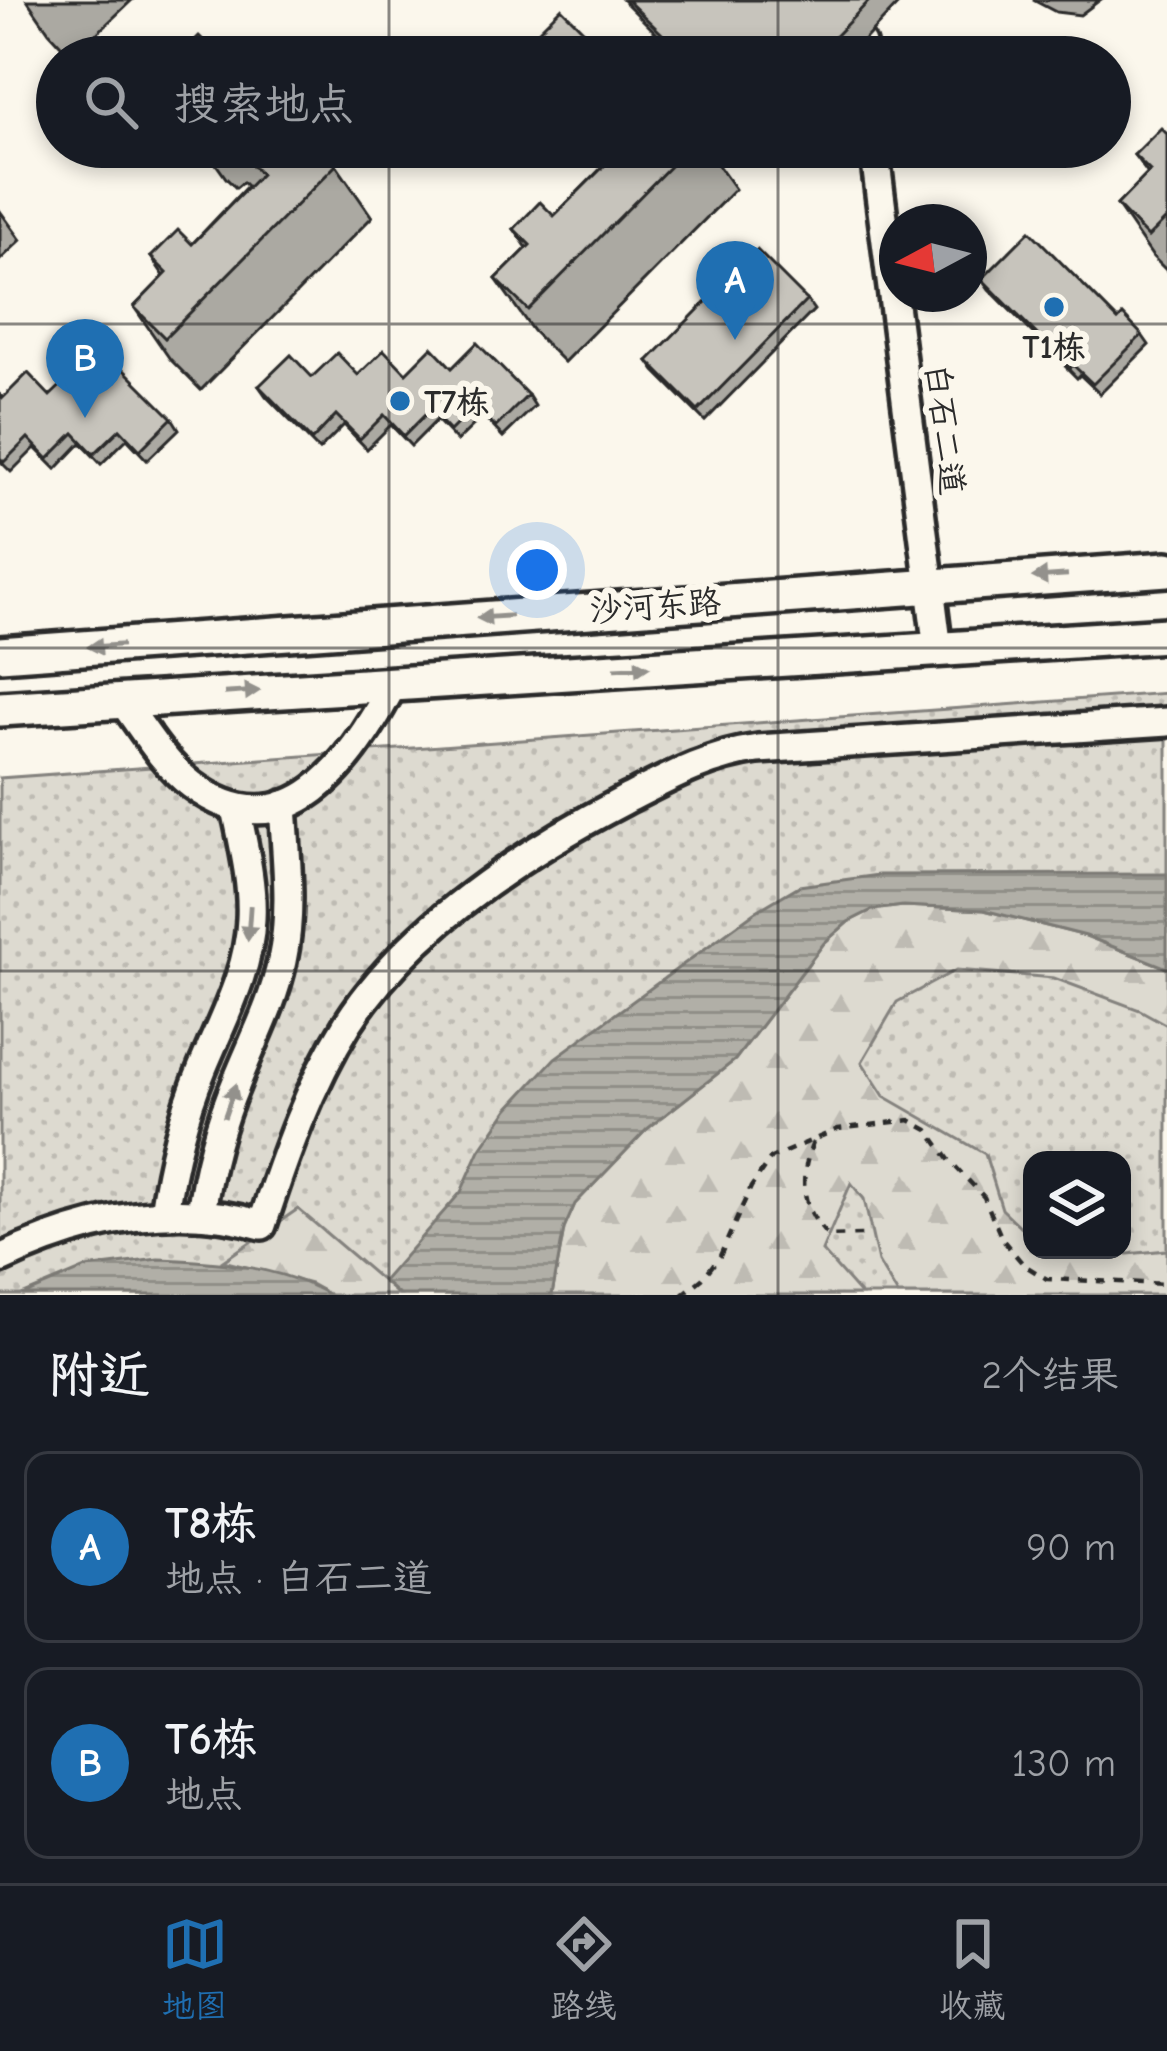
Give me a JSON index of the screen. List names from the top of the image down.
{
  "streets": {
    "main road": ["沙河东路"],
    "street": ["白石二道"]
  },
  "crossings": [
    ["白石二道", "沙河东路"]
  ],
  "places": ["T1栋", "T7栋"],
  "north": "left",
  "page": {
    "search": "搜索地点",
    "pins": ["A", "B"],
    "heading": ["附近", "2个结果"],
    "list": [
      {
        "mark": "A",
        "name": "T8栋",
        "note": "地点 · 白石二道",
        "value": "90 m"
      },
      {
        "mark": "B",
        "name": "T6栋",
        "note": "地点",
        "value": "130 m"
      }
    ],
    "nav": ["地图", "路线", "收藏"]
  }
}
